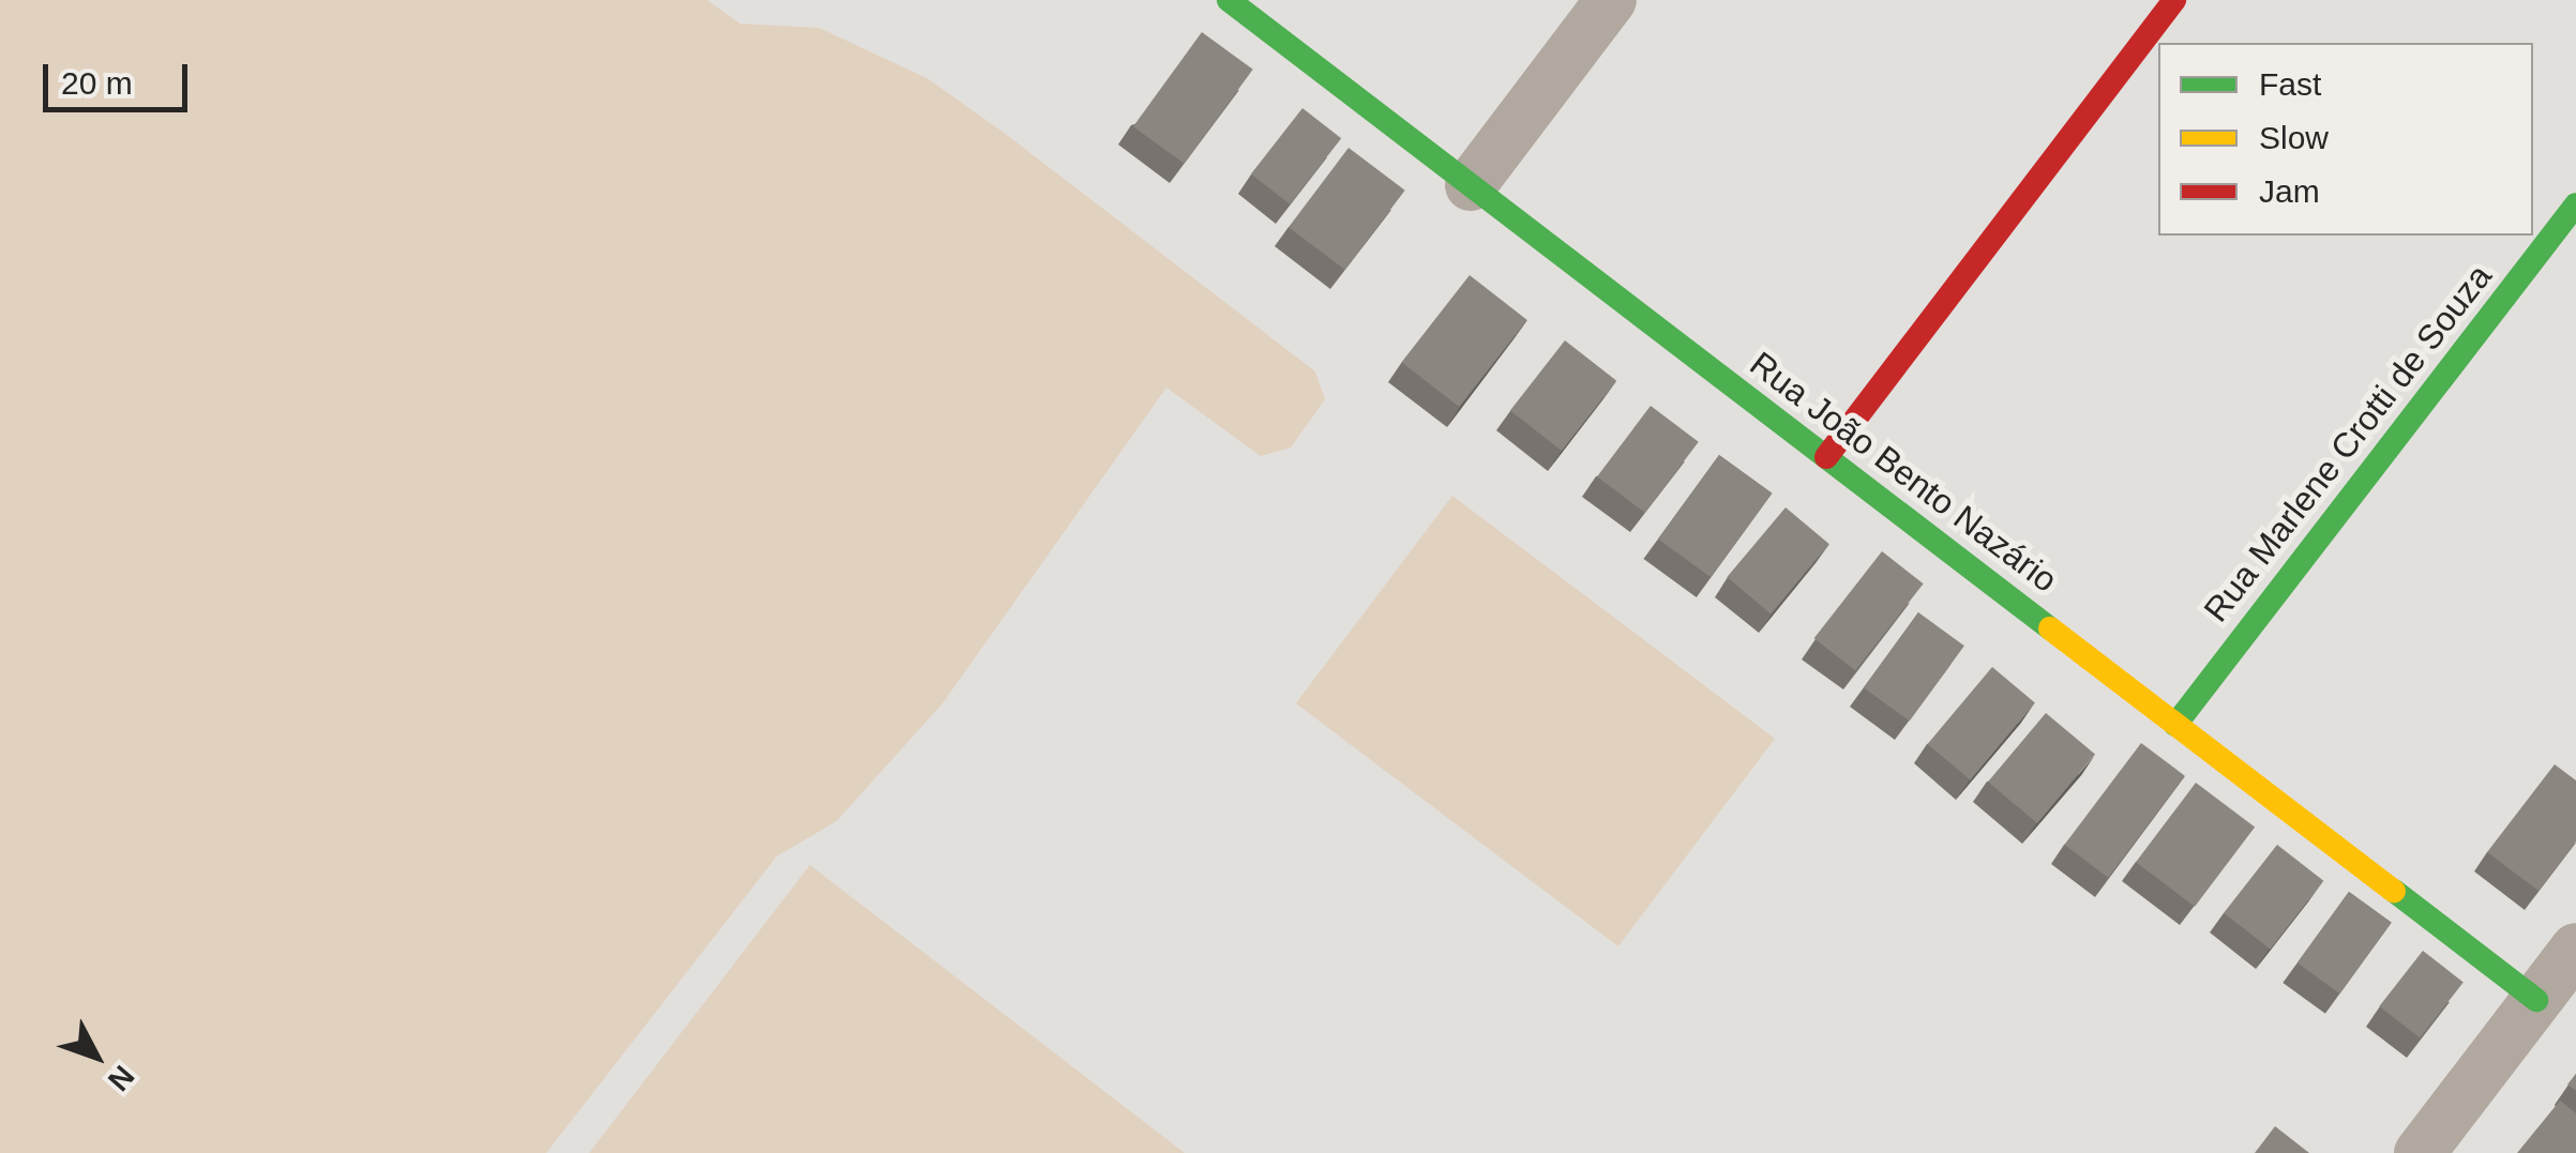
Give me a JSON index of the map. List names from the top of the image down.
{
  "streets": {
    "street": ["Rua Marlene Crotti de Souza", "Rua João Bento Nazário"]
  },
  "crossings": [
    ["Rua Marlene Crotti de Souza", "Rua João Bento Nazário"]
  ],
  "legend": ["Fast", "Slow", "Jam"],
  "scale_bar": "20 m",
  "north": "bottom right"
}
